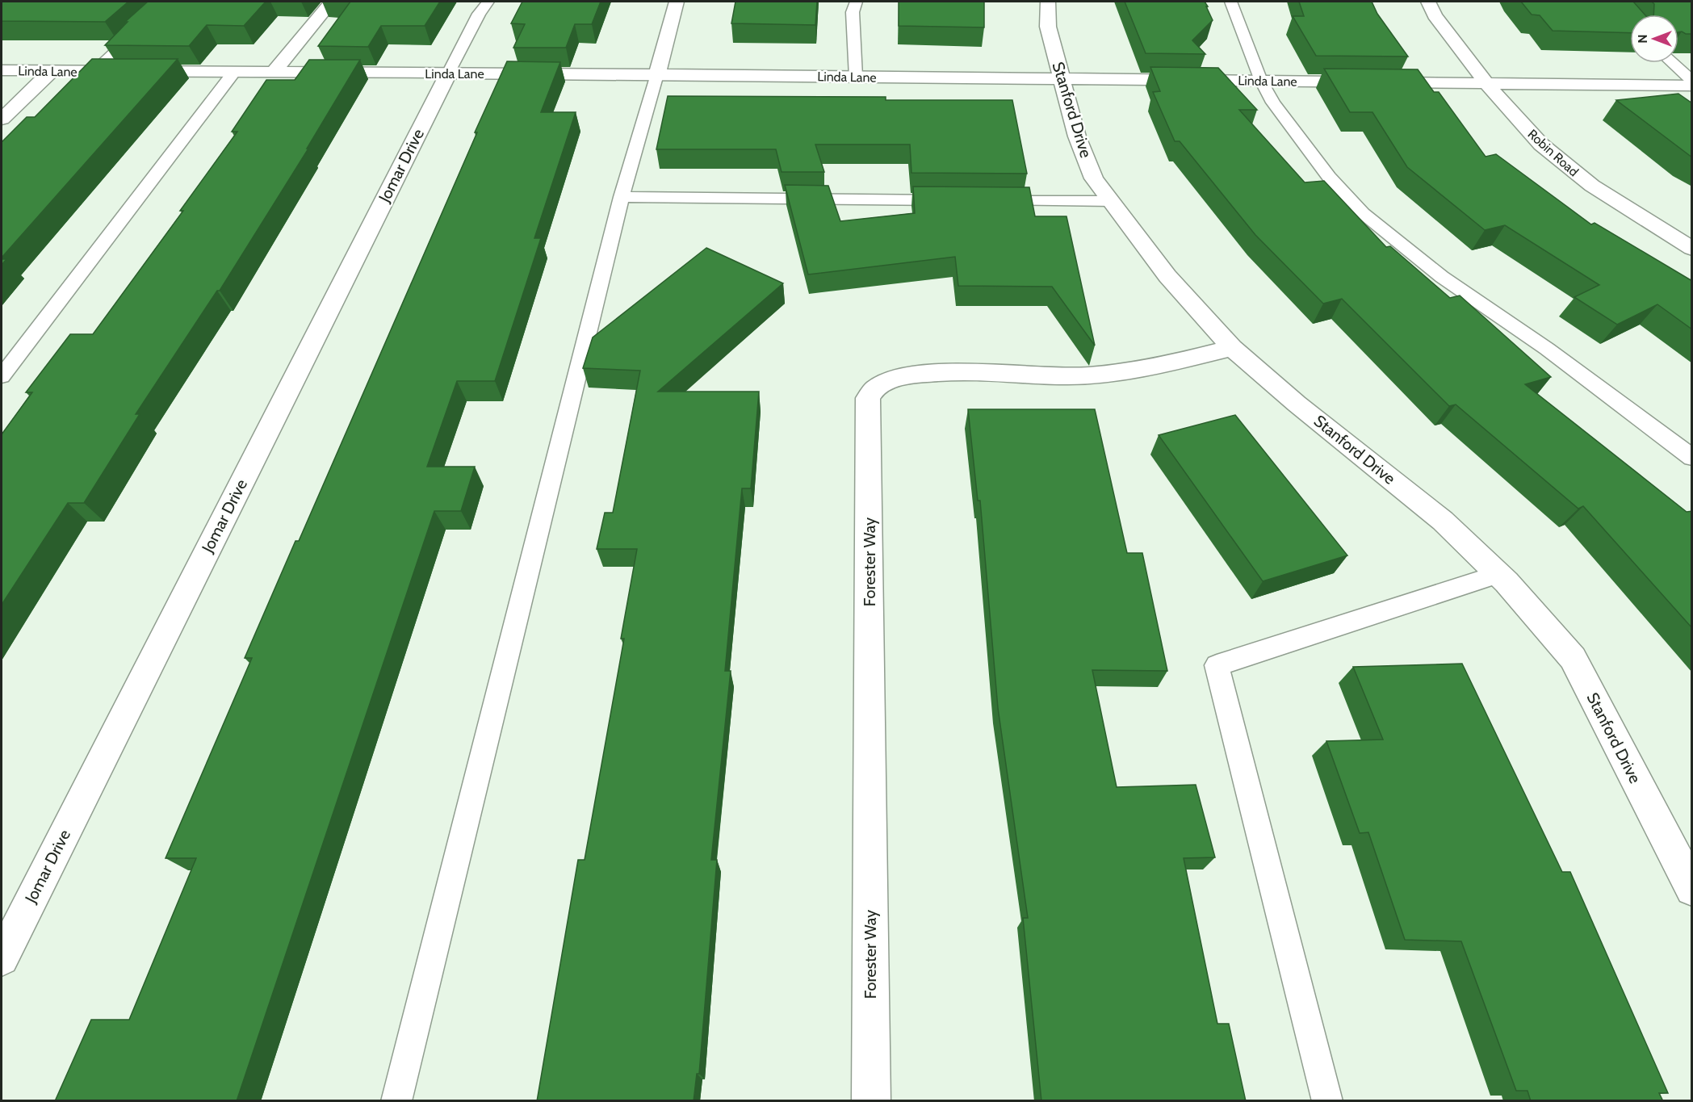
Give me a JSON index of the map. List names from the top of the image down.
{
  "streets": {
    "street": [
      "Linda Lane",
      "Stanford Drive",
      "Robin Road",
      "Jomar Drive",
      "Forester Way"
    ]
  },
  "crossings": [
    ["Linda Lane", "Stanford Drive"],
    ["Linda Lane", "Robin Road"],
    ["Linda Lane", "Jomar Drive"],
    ["Stanford Drive", "Forester Way"]
  ],
  "north": "left"
}
